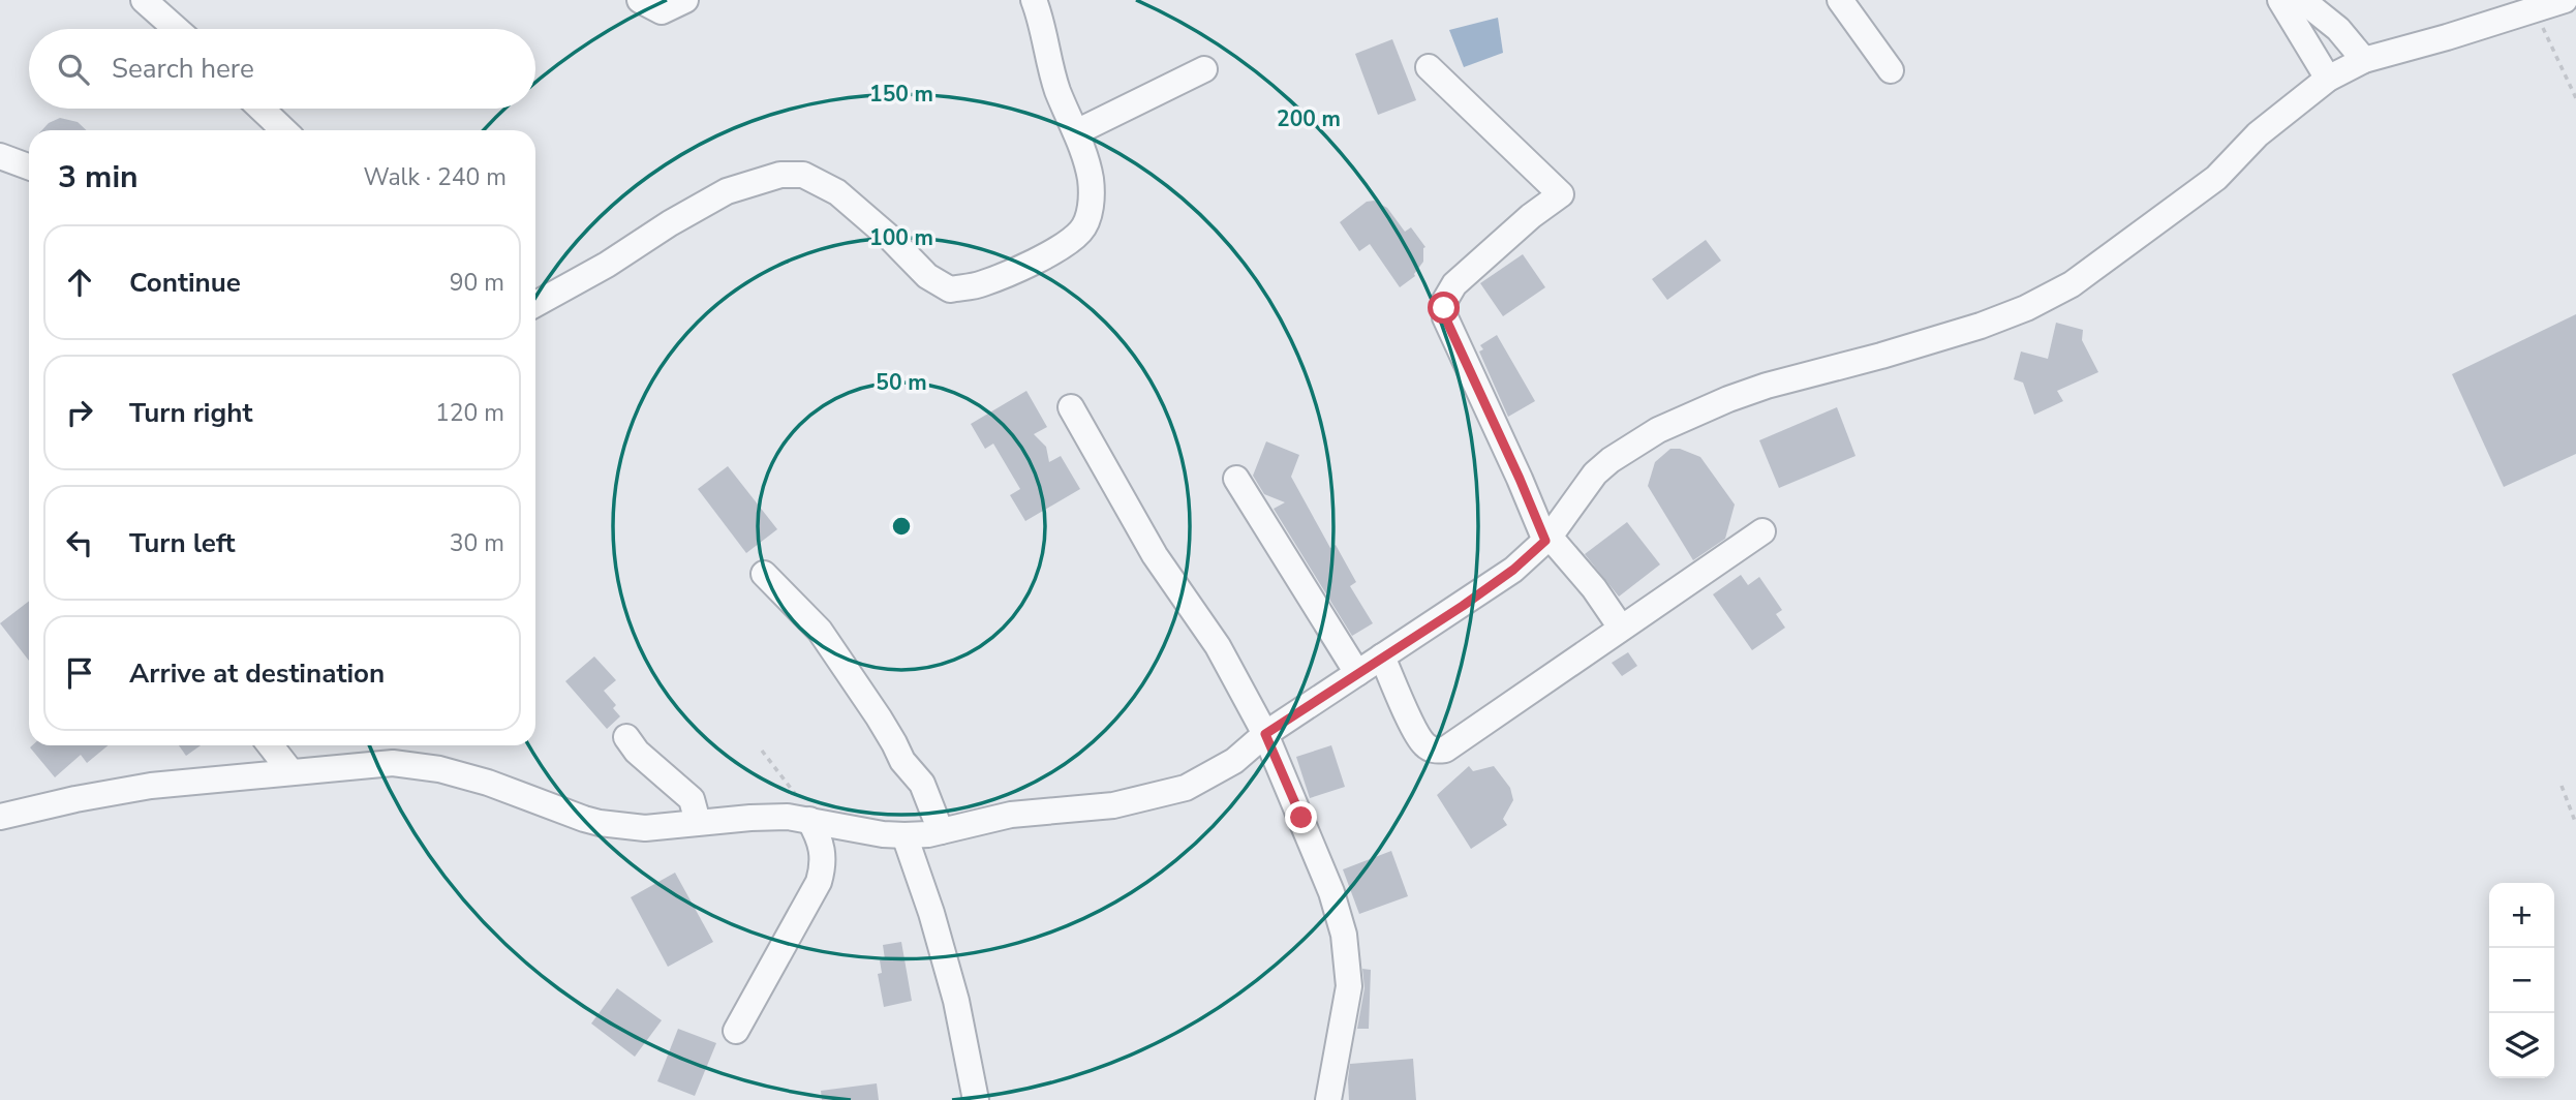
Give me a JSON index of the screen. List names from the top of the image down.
{
  "page": {
    "search": "Search here",
    "heading": ["3 min", "Walk · 240 m"],
    "list": [
      ["Continue", "90 m"],
      ["Turn right", "120 m"],
      ["Turn left", "30 m"],
      "Arrive at destination"
    ],
    "map_buttons": ["+", "−"]
  },
  "rings": [
    "150 m",
    "200 m",
    "100 m",
    "50 m"
  ]
}
